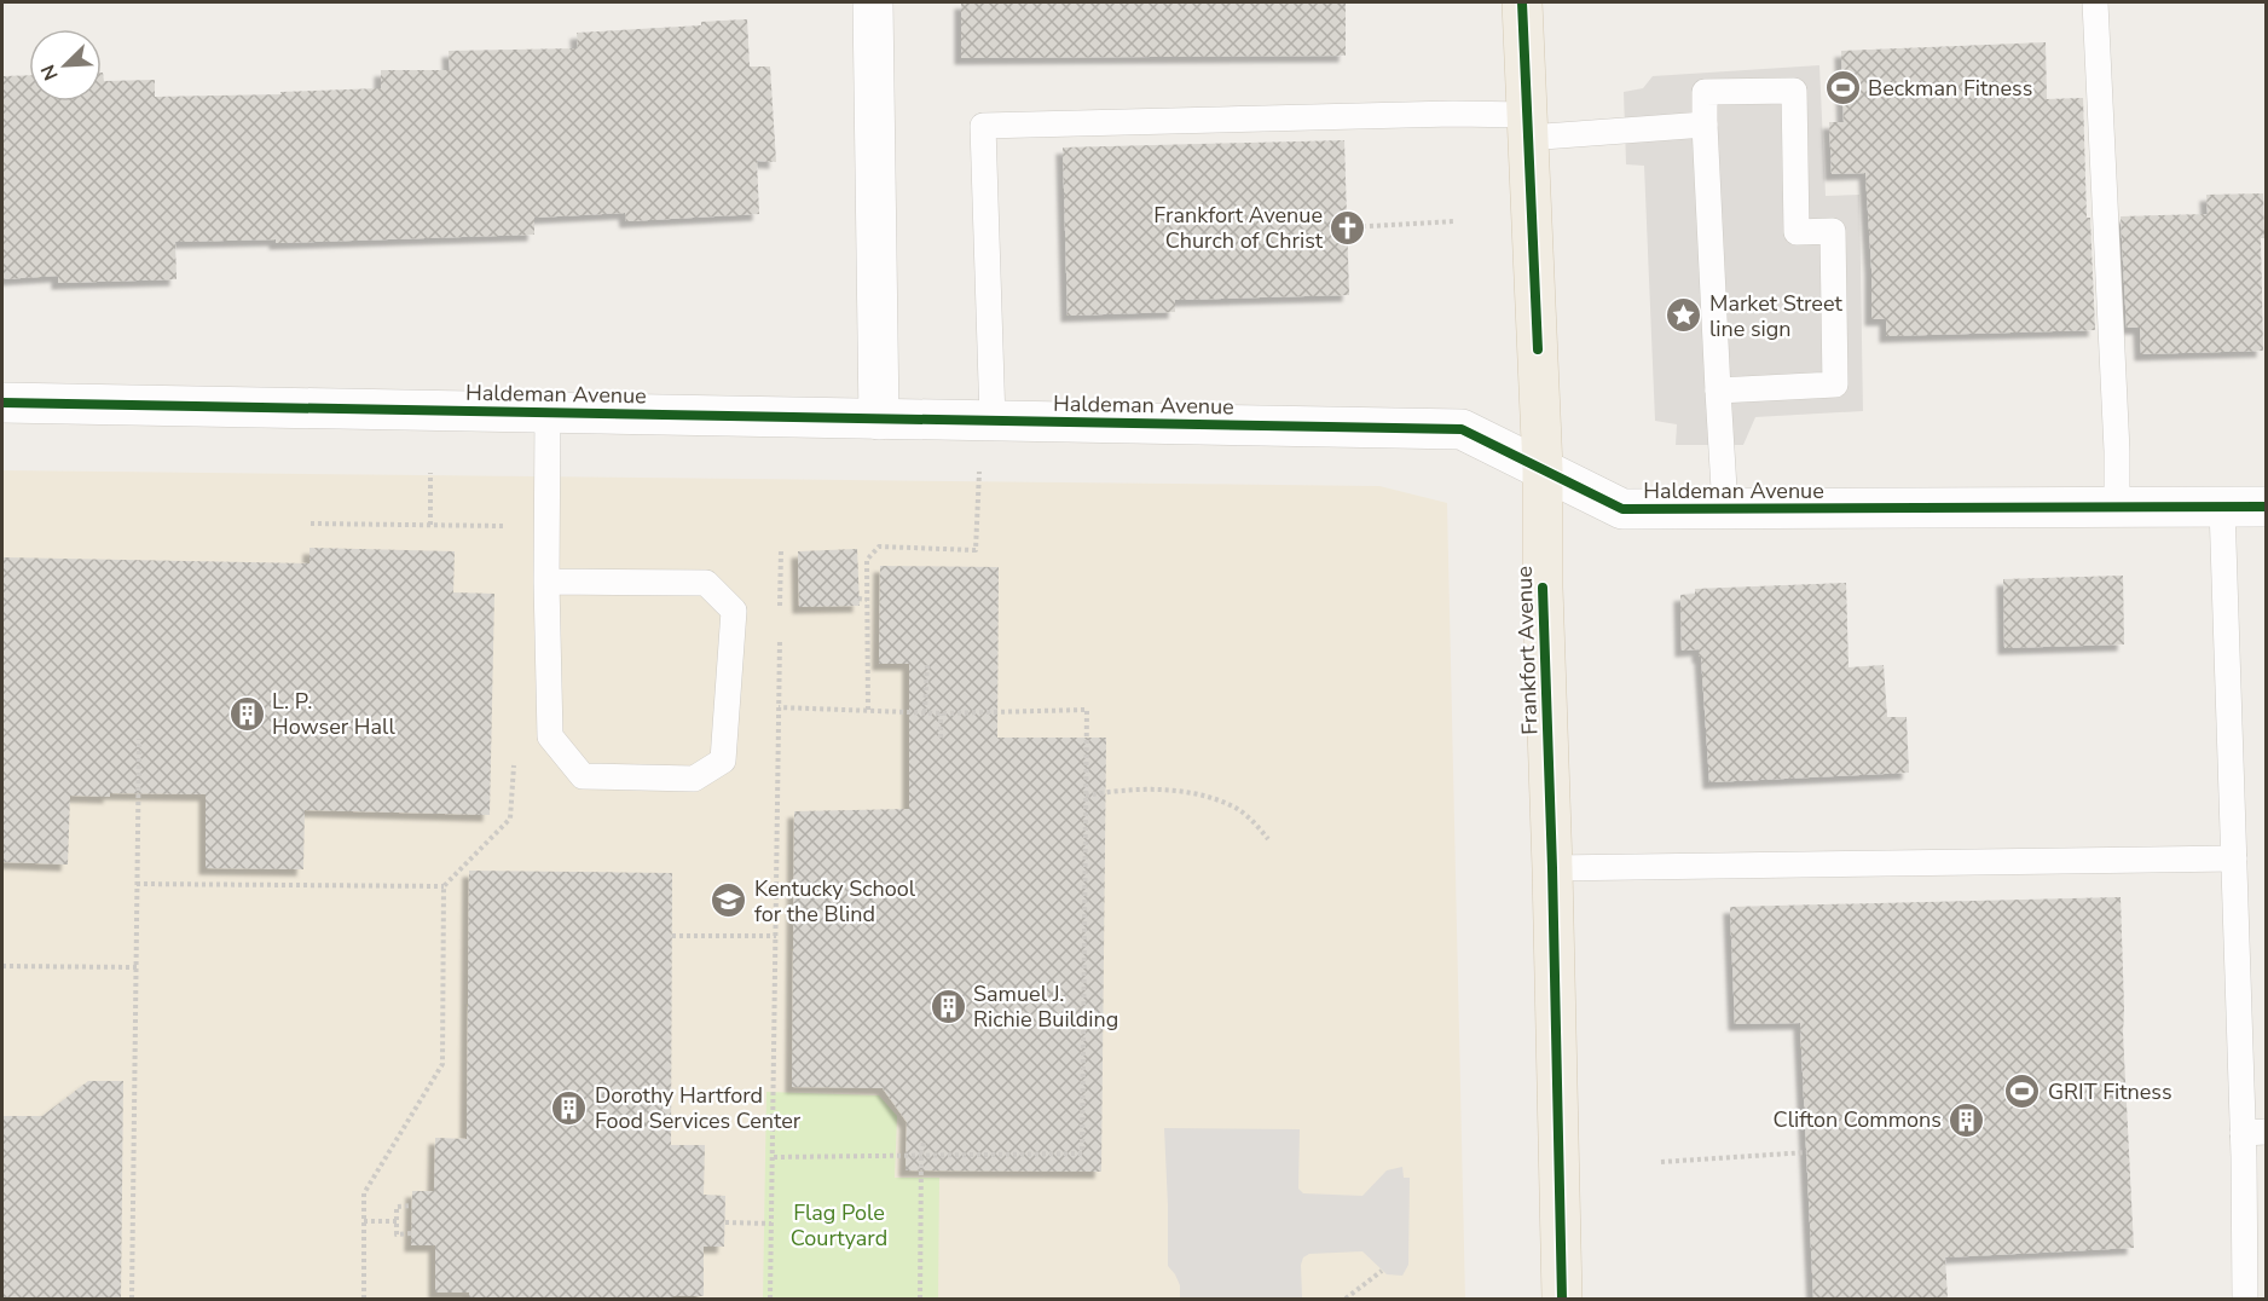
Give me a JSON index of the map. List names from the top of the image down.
{
  "streets": {
    "main road": ["Frankfort Avenue"],
    "street": ["Haldeman Avenue"]
  },
  "crossings": [
    ["Haldeman Avenue", "Frankfort Avenue"]
  ],
  "parks": ["Flag Pole Courtyard"],
  "places": {
    "sports": ["Beckman Fitness", "GRIT Fitness"],
    "church": ["Frankfort Avenue Church of Christ"],
    "place": ["Market Street line sign"],
    "building": [
      "L. P. Howser Hall",
      "Samuel J. Richie Building",
      "Dorothy Hartford Food Services Center",
      "Clifton Commons"
    ],
    "school or university": ["Kentucky School for the Blind"]
  },
  "north": "bottom left"
}
